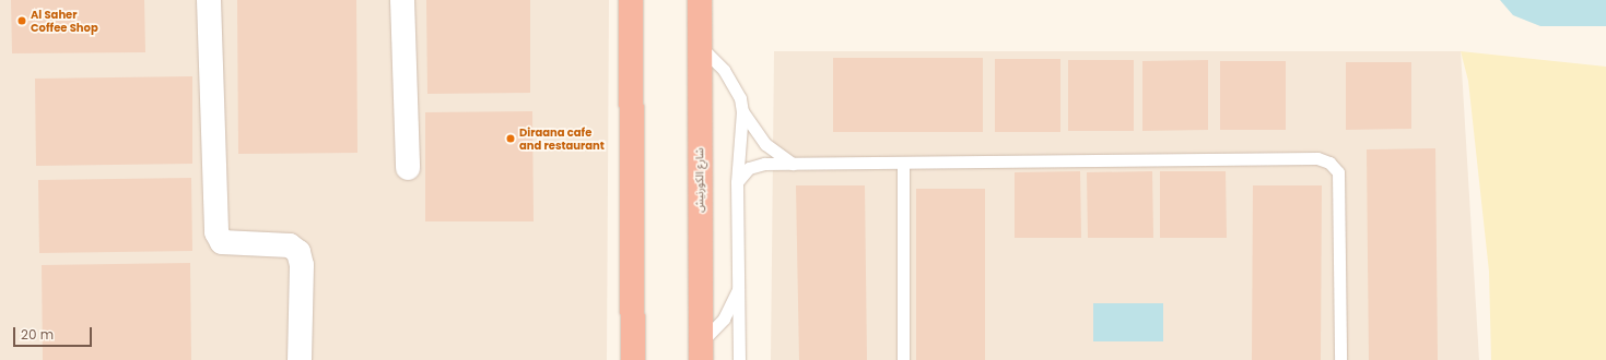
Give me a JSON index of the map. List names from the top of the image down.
{
  "streets": {
    "highway": ["شارع الكورنيش"]
  },
  "places": ["Al Saher Coffee Shop", "Diraana cafe and restaurant"],
  "scale_bar": "20 m"
}
